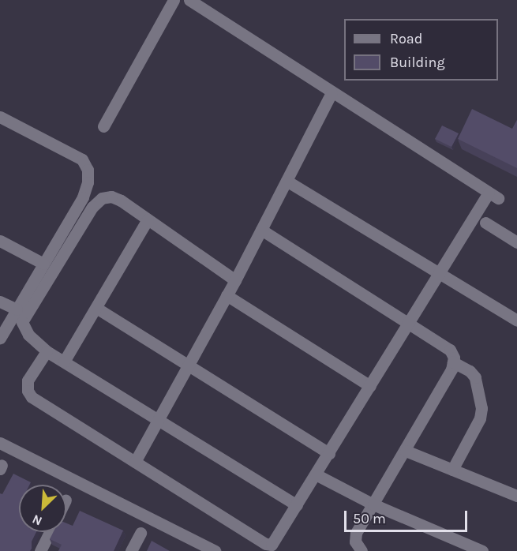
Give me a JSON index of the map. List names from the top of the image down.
{
  "legend": ["Road", "Building"],
  "scale_bar": "50 m",
  "north": "bottom left"
}
